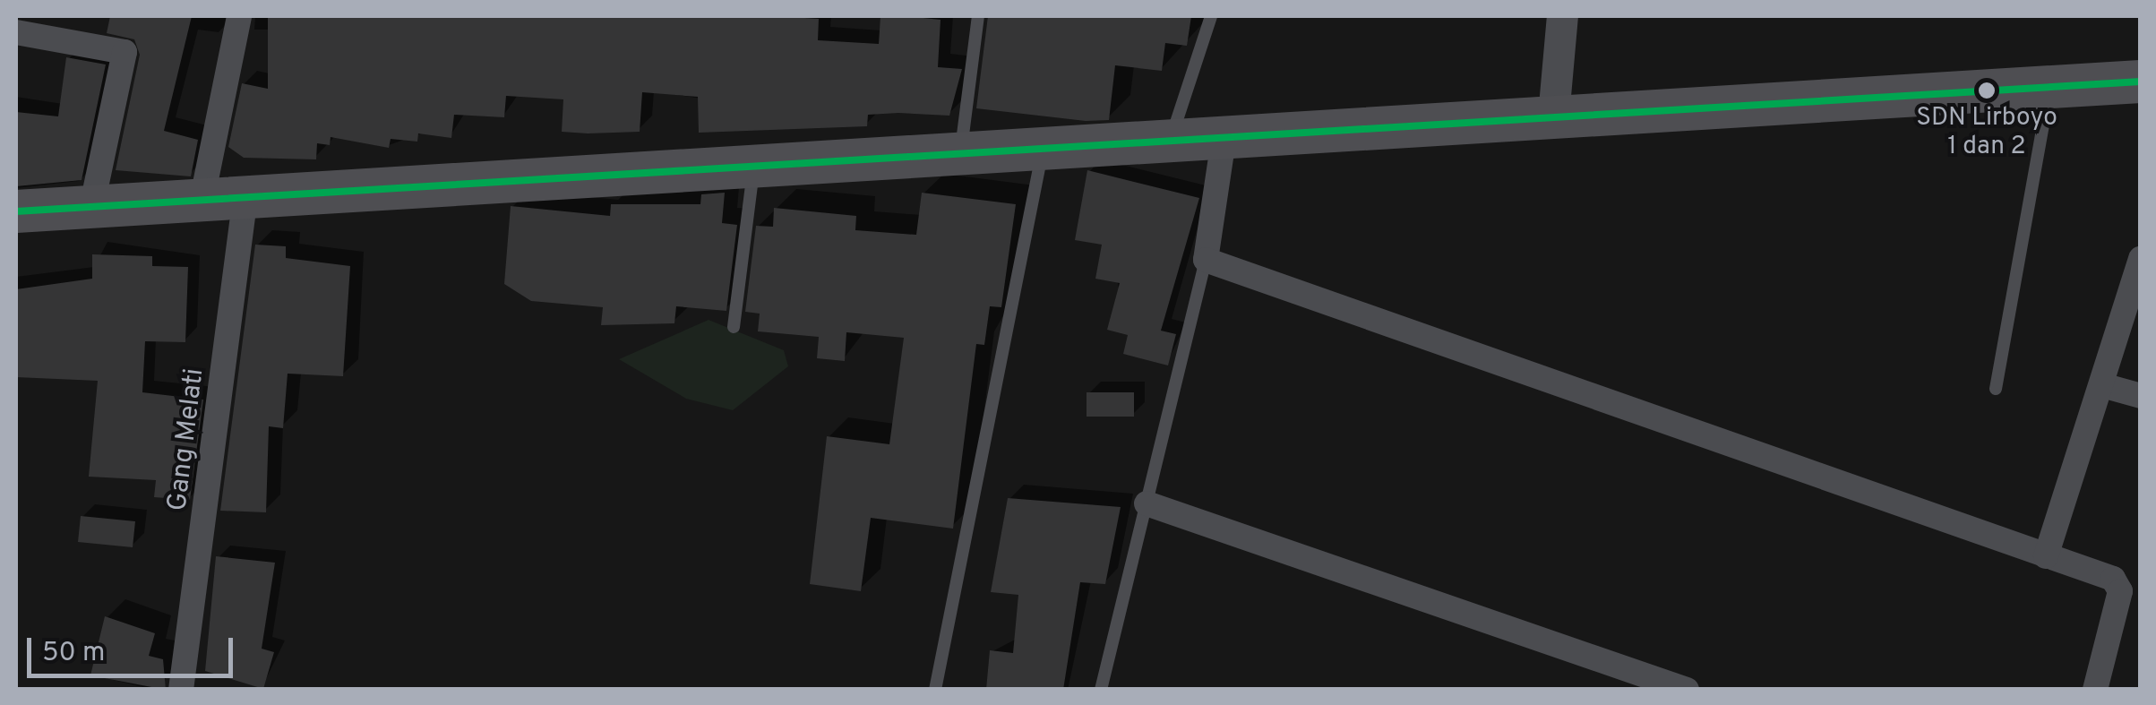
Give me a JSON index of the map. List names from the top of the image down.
{
  "streets": {
    "street": ["Gang Melati"]
  },
  "places": ["SDN Lirboyo 1 dan 2"],
  "scale_bar": "50 m"
}
